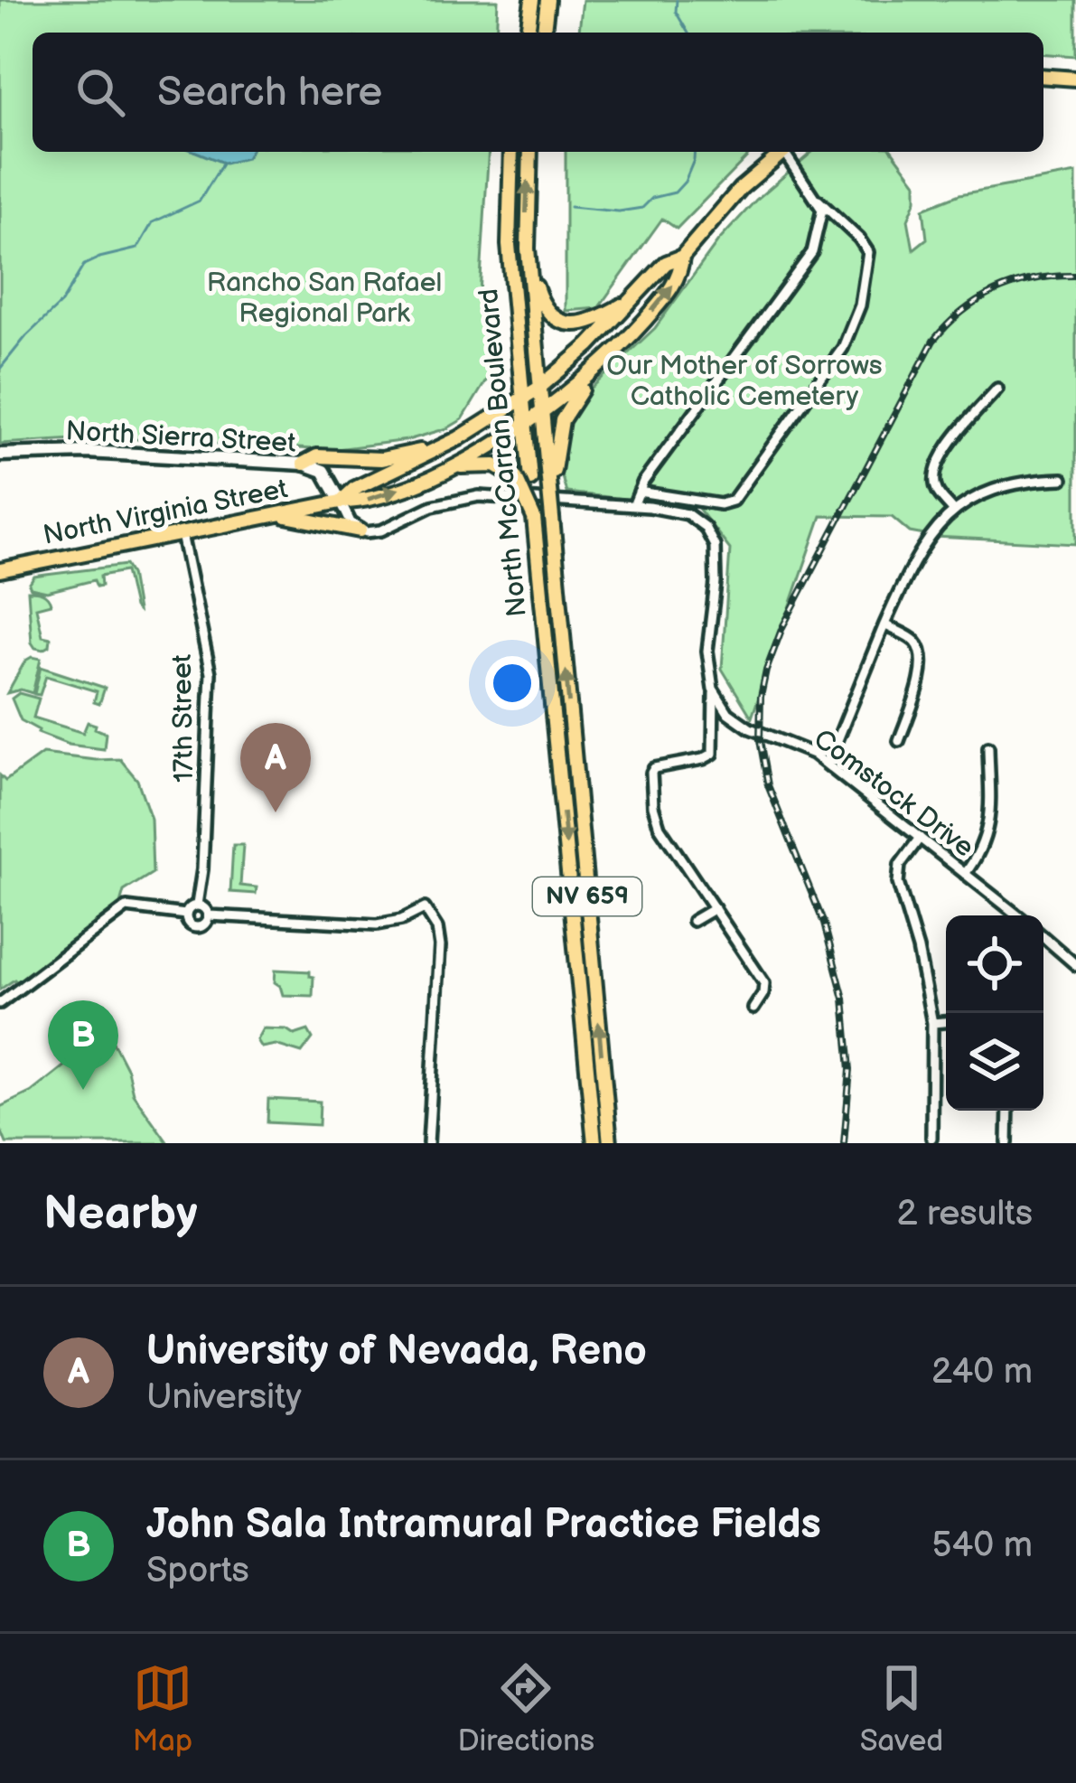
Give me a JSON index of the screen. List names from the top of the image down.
{
  "streets": {
    "main road": [
      "North Sierra Street",
      "North McCarran Boulevard",
      "North Virginia Street",
      "NV 659"
    ],
    "street": ["17th Street", "Comstock Drive"]
  },
  "crossings": [
    ["North Sierra Street", "North Virginia Street"],
    ["North McCarran Boulevard", "North Virginia Street"],
    ["North Virginia Street", "17th Street"]
  ],
  "parks": ["Rancho San Rafael Regional Park", "Our Mother of Sorrows Catholic Cemetery"],
  "page": {
    "search": "Search here",
    "pins": ["A", "B"],
    "heading": ["Nearby", "2 results"],
    "list": [
      {
        "mark": "A",
        "name": "University of Nevada, Reno",
        "note": "University",
        "value": "240 m"
      },
      {
        "mark": "B",
        "name": "John Sala Intramural Practice Fields",
        "note": "Sports",
        "value": "540 m"
      }
    ],
    "nav": ["Map", "Directions", "Saved"]
  }
}
